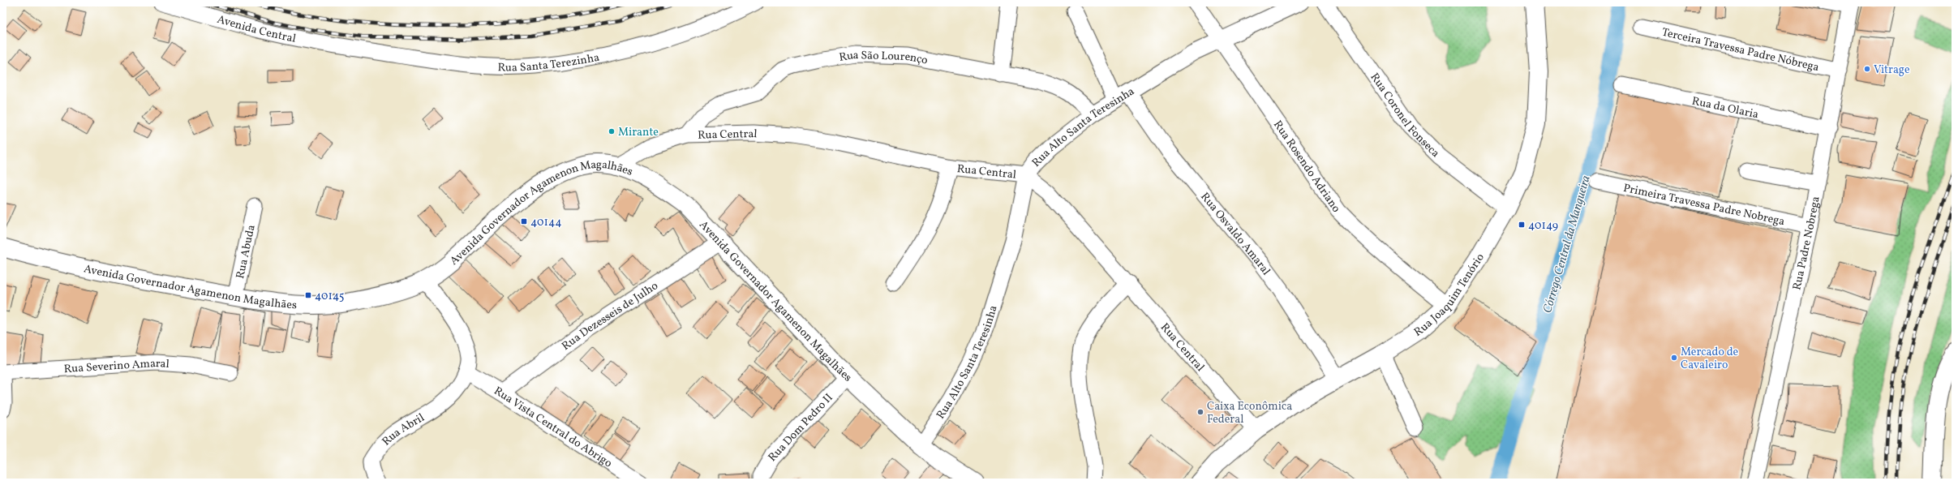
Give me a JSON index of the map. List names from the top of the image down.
{
  "streets": {
    "main road": ["Avenida Governador Agamenon Magalhães", "Rua Joaquim Tenório"],
    "street": [
      "Avenida Central",
      "Terceira Travessa Padre Nóbrega",
      "Rua São Lourenço",
      "Rua Santa Terezinha",
      "Rua da Olaria",
      "Rua Coronel Fonseca",
      "Rua Alto Santa Teresinha",
      "Rua Central",
      "Rua Rosendo Adriano",
      "Primeira Travessa Padre Nobrega",
      "Rua Osvaldo Amaral",
      "Rua Padre Nobrega",
      "Rua Abuda",
      "Rua Dezesseis de Julho",
      "Rua Severino Amaral",
      "Rua Vista Central do Abrigo",
      "Rua Dom Pedro II",
      "Rua Abril"
    ]
  },
  "crossings": [
    ["Avenida Central", "Rua Santa Terezinha"],
    ["Terceira Travessa Padre Nóbrega", "Rua Padre Nobrega"],
    ["Rua São Lourenço", "Rua Alto Santa Teresinha"],
    ["Rua São Lourenço", "Rua Central"],
    ["Rua da Olaria", "Rua Padre Nobrega"],
    ["Rua Coronel Fonseca", "Rua Joaquim Tenório"],
    ["Rua Alto Santa Teresinha", "Rua Central"],
    ["Rua Alto Santa Teresinha", "Rua Rosendo Adriano"],
    ["Rua Alto Santa Teresinha", "Avenida Governador Agamenon Magalhães"],
    ["Rua Alto Santa Teresinha", "Rua Osvaldo Amaral"],
    ["Rua Central", "Avenida Governador Agamenon Magalhães"],
    ["Rua Central", "Rua Joaquim Tenório"],
    ["Rua Rosendo Adriano", "Rua Joaquim Tenório"],
    ["Primeira Travessa Padre Nobrega", "Rua Padre Nobrega"],
    ["Avenida Governador Agamenon Magalhães", "Rua Abuda"],
    ["Avenida Governador Agamenon Magalhães", "Rua Dezesseis de Julho"],
    ["Avenida Governador Agamenon Magalhães", "Rua Dom Pedro II"],
    ["Rua Osvaldo Amaral", "Rua Joaquim Tenório"],
    ["Rua Dezesseis de Julho", "Rua Vista Central do Abrigo"],
    ["Rua Vista Central do Abrigo", "Rua Abril"]
  ],
  "water": ["Córrego Central da Mangueira"],
  "places": {
    "other": [
      "Vitrage",
      "Mirante",
      "Mercado de Cavaleiro",
      "Caixa Econômica Federal"
    ],
    "transit": ["40144", "40149", "40145"]
  }
}
